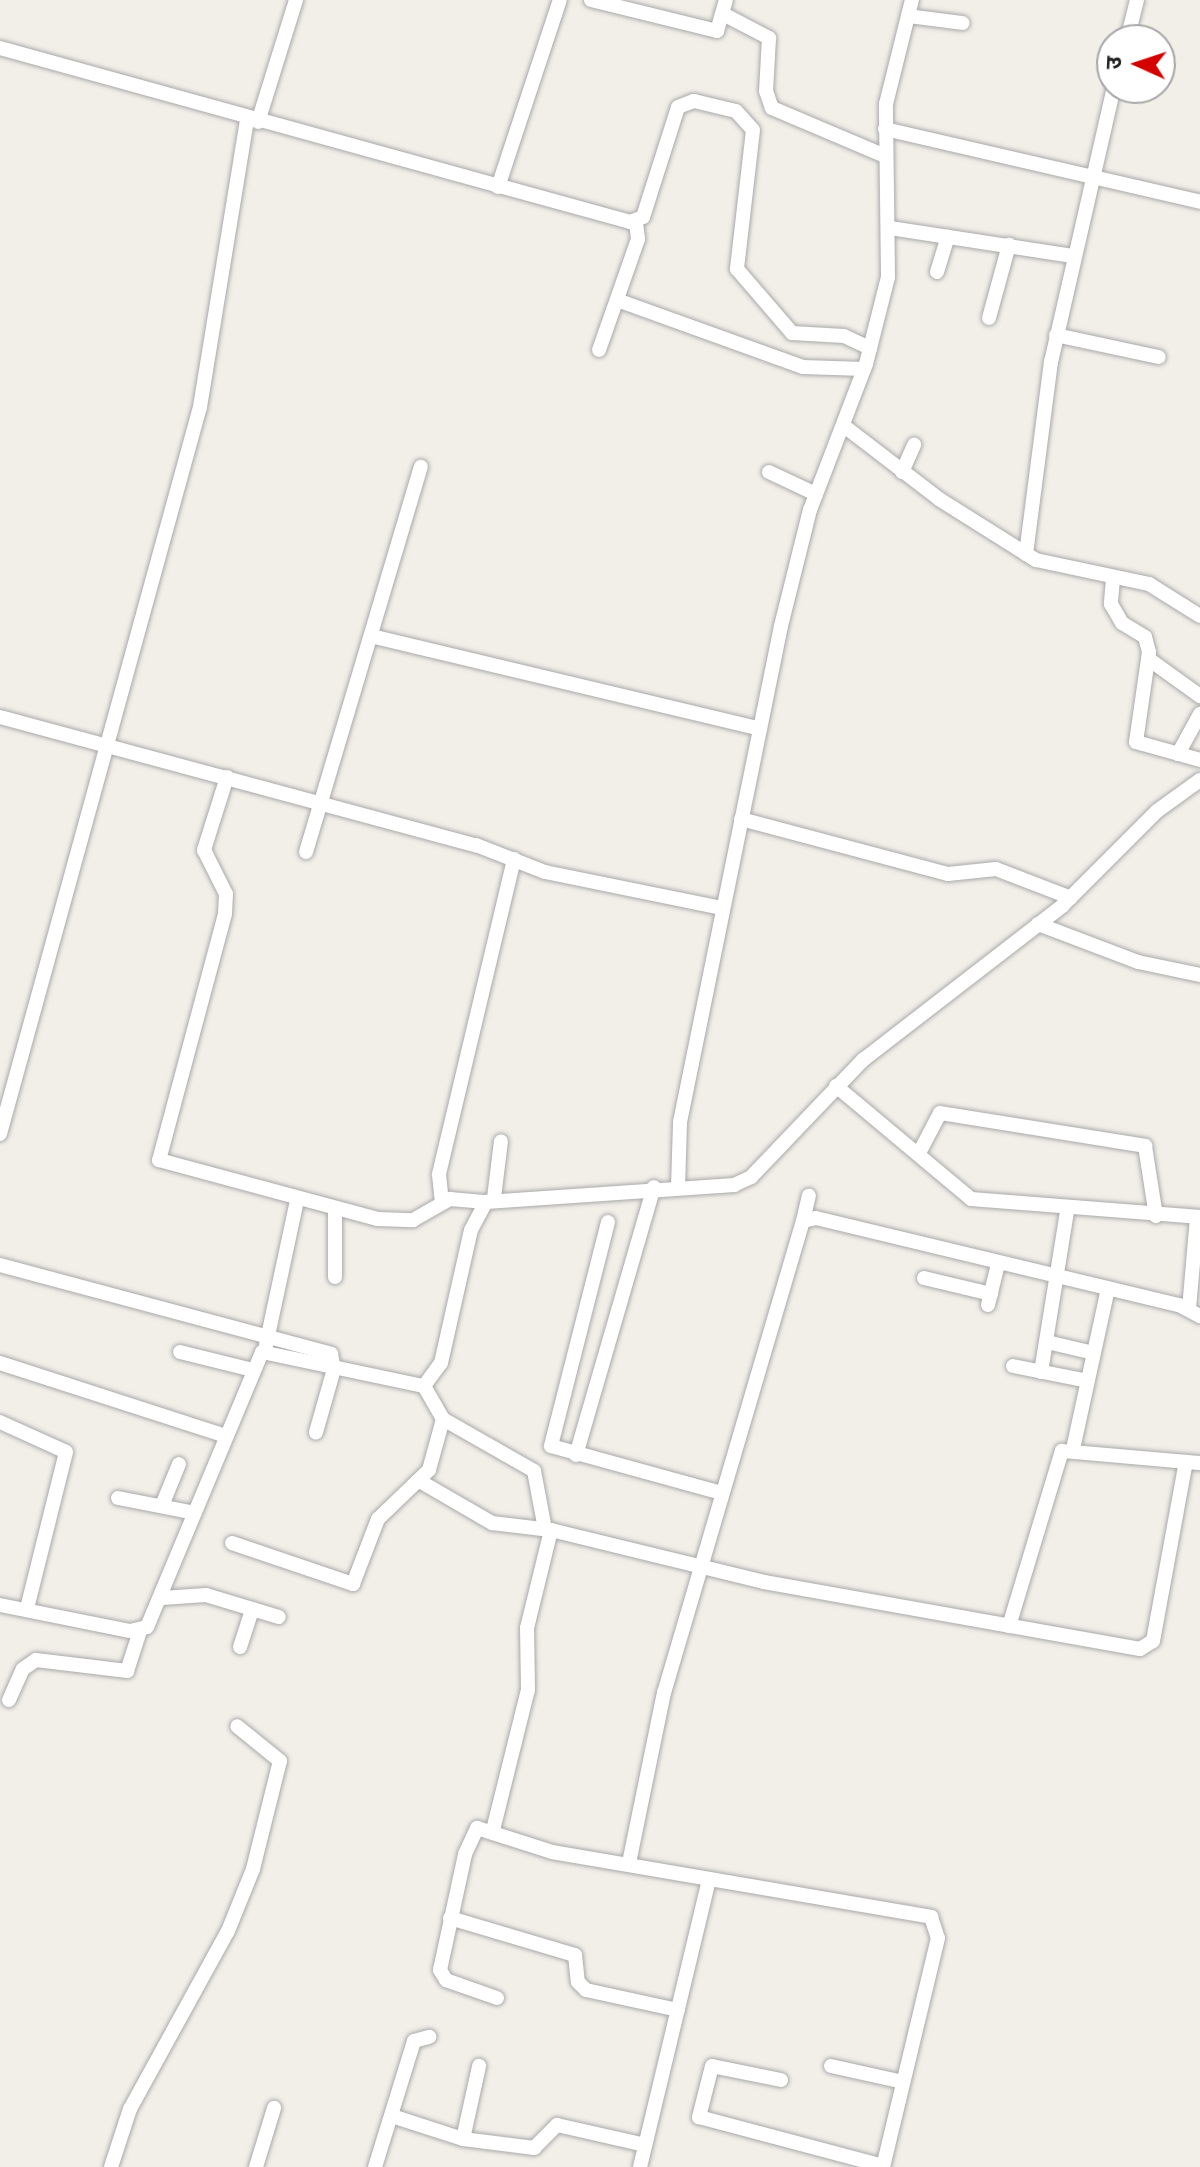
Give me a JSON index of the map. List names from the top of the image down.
{
  "north": "left"
}
